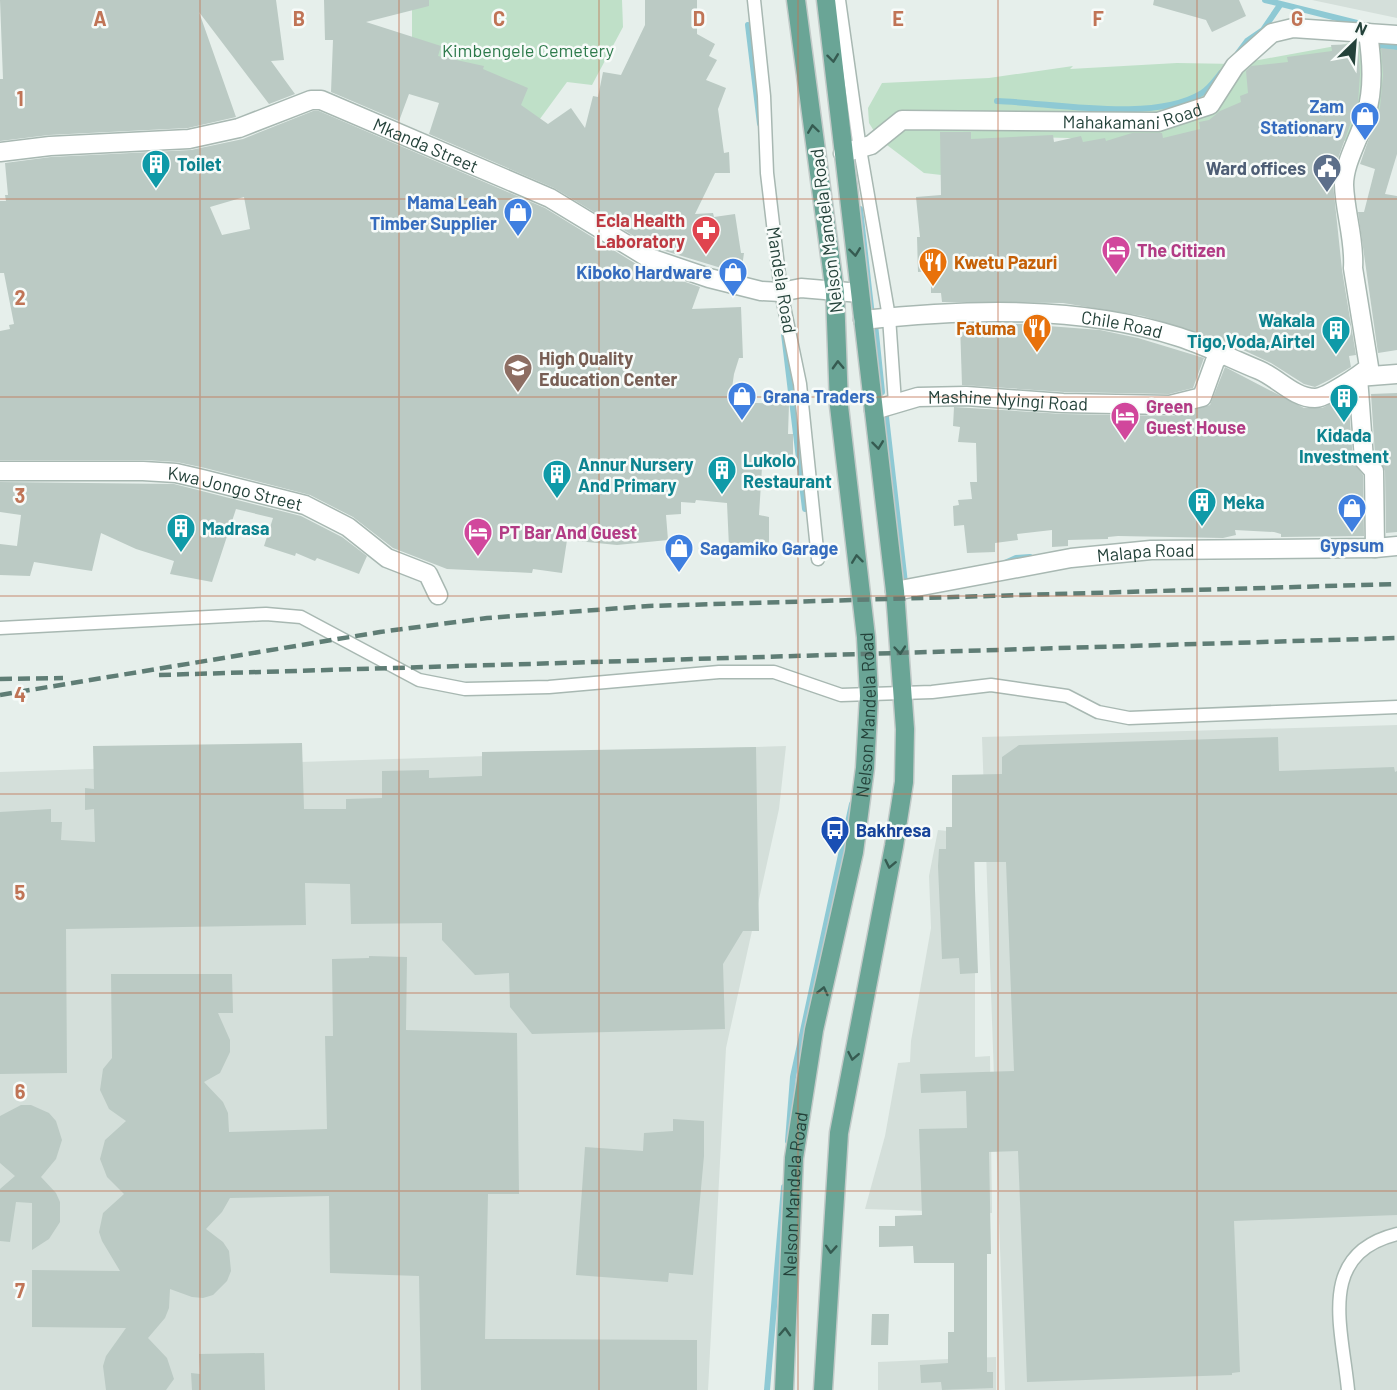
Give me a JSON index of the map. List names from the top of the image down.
{
  "streets": {
    "main road": ["Nelson Mandela Road"],
    "street": [
      "Mahakamani Road",
      "Mkanda Street",
      "Chile Road",
      "Mashine Nyingi Road",
      "Kwa Jongo Street",
      "Malapa Road"
    ],
    "lane": ["Mandela Road"]
  },
  "crossings": [
    ["Mahakamani Road", "Nelson Mandela Road"],
    ["Mkanda Street", "Nelson Mandela Road"],
    ["Mkanda Street", "Mandela Road"],
    ["Nelson Mandela Road", "Chile Road"],
    ["Nelson Mandela Road", "Mashine Nyingi Road"],
    ["Nelson Mandela Road", "Malapa Road"],
    ["Chile Road", "Mashine Nyingi Road"]
  ],
  "parks": ["Kimbengele Cemetery"],
  "places": {
    "shop": [
      "Zam Stationary",
      "Mama Leah Timber Supplier",
      "Kiboko Hardware",
      "Grana Traders",
      "Gypsum",
      "Sagamiko Garage"
    ],
    "building": [
      "Toilet",
      "Wakala Tigo,Voda,Airtel",
      "Kidada Investment",
      "Lukolo Restaurant",
      "Annur Nursery And Primary",
      "Meka",
      "Madrasa"
    ],
    "public building": ["Ward offices"],
    "pharmacy": ["Ecla Health Laboratory"],
    "hotel": ["The Citizen", "Green Guest House", "PT Bar And Guest"],
    "restaurant": ["Kwetu Pazuri", "Fatuma"],
    "school or university": ["High Quality Education Center"],
    "bus stop": ["Bakhresa"]
  },
  "north": "top right",
  "grid": {
    "columns": [
      "A",
      "B",
      "C",
      "D",
      "E",
      "F",
      "G"
    ],
    "rows": [
      "1",
      "2",
      "3",
      "4",
      "5",
      "6",
      "7"
    ]
  }
}
